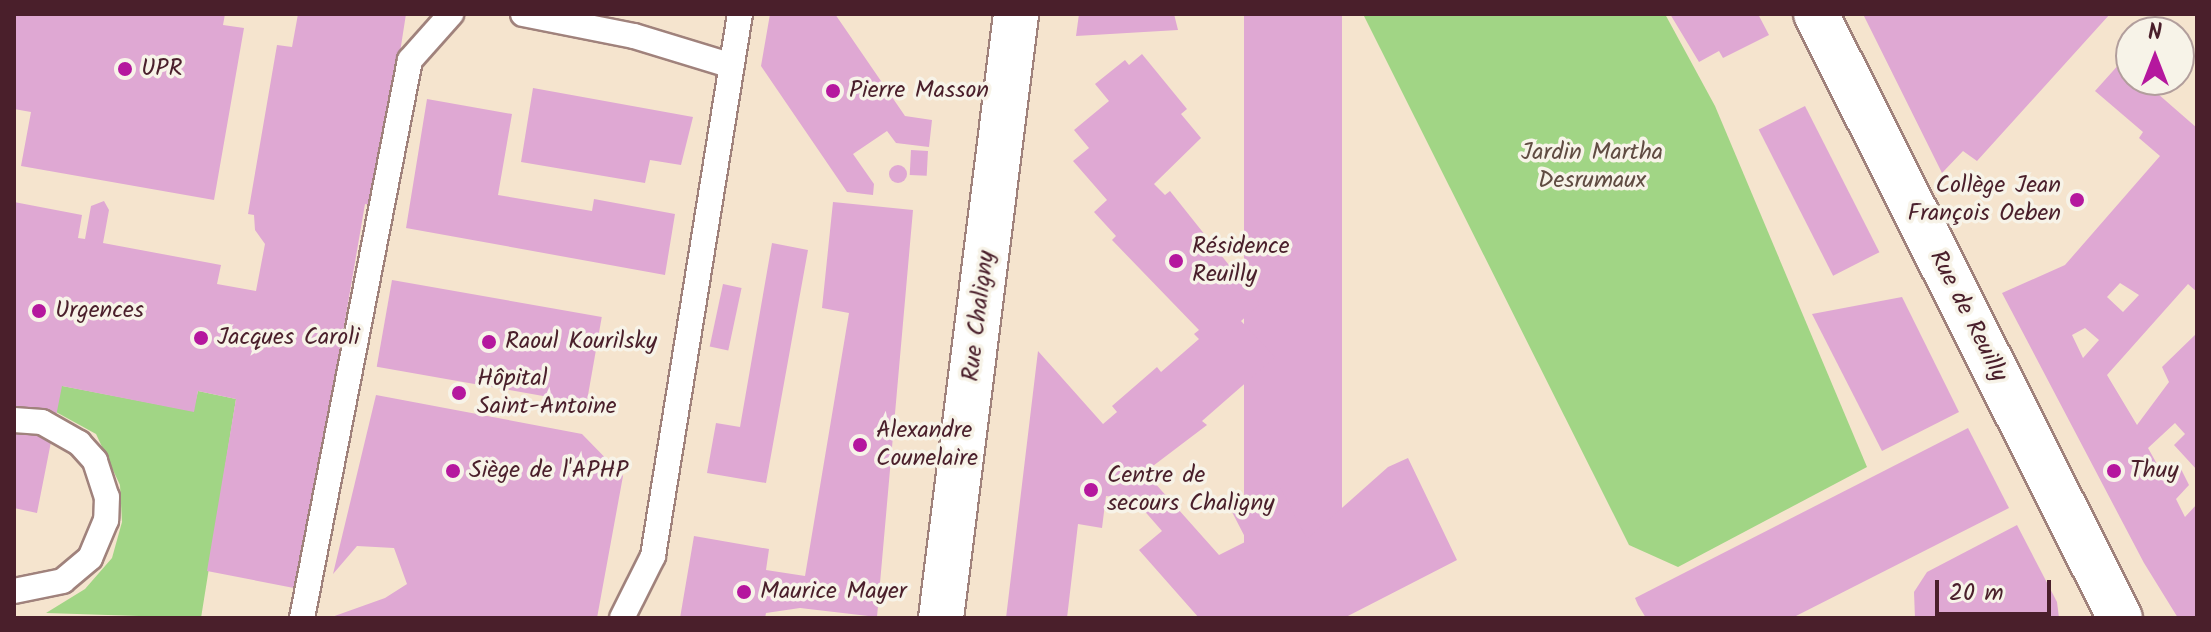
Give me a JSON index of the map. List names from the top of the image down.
{
  "streets": {
    "street": ["Rue Chaligny", "Rue de Reuilly"]
  },
  "parks": ["Jardin Martha Desrumaux"],
  "places": [
    "UPR",
    "Pierre Masson",
    "Collège Jean François Oeben",
    "Résidence Reuilly",
    "Urgences",
    "Jacques Caroli",
    "Raoul Kourilsky",
    "Hôpital Saint-Antoine",
    "Alexandre Counelaire",
    "Siège de l'APHP",
    "Thuy",
    "Centre de secours Chaligny",
    "Maurice Mayer"
  ],
  "scale_bar": "20 m",
  "north": "top"
}
